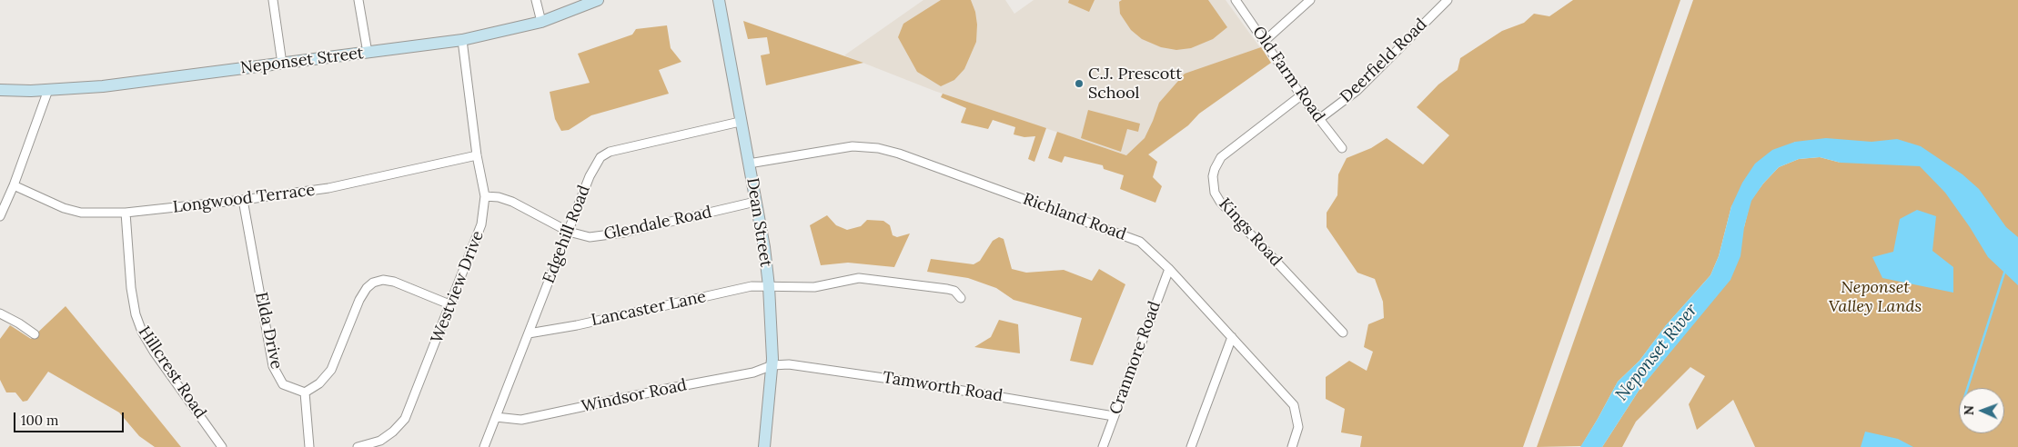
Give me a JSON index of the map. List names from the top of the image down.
{
  "streets": {
    "main road": ["Neponset Street", "Dean Street"],
    "street": [
      "Deerfield Road",
      "Old Farm Road",
      "Longwood Terrace",
      "Richland Road",
      "Glendale Road",
      "Kings Road",
      "Edgehill Road",
      "Westview Drive",
      "Lancaster Lane",
      "Elda Drive",
      "Cranmore Road",
      "Hillcrest Road",
      "Tamworth Road",
      "Windsor Road"
    ]
  },
  "crossings": [
    ["Neponset Street", "Westview Drive"],
    ["Deerfield Road", "Old Farm Road"],
    ["Old Farm Road", "Kings Road"],
    ["Longwood Terrace", "Westview Drive"],
    ["Longwood Terrace", "Elda Drive"],
    ["Longwood Terrace", "Hillcrest Road"],
    ["Richland Road", "Dean Street"],
    ["Richland Road", "Cranmore Road"],
    ["Dean Street", "Glendale Road"],
    ["Dean Street", "Edgehill Road"],
    ["Dean Street", "Lancaster Lane"],
    ["Dean Street", "Tamworth Road"],
    ["Dean Street", "Windsor Road"],
    ["Glendale Road", "Edgehill Road"],
    ["Glendale Road", "Westview Drive"],
    ["Edgehill Road", "Lancaster Lane"],
    ["Edgehill Road", "Windsor Road"],
    ["Cranmore Road", "Tamworth Road"],
    ["Tamworth Road", "Windsor Road"]
  ],
  "water": ["Neponset River"],
  "parks": ["Neponset Valley Lands"],
  "places": ["C.J. Prescott School"],
  "scale_bar": "100 m",
  "north": "left"
}
